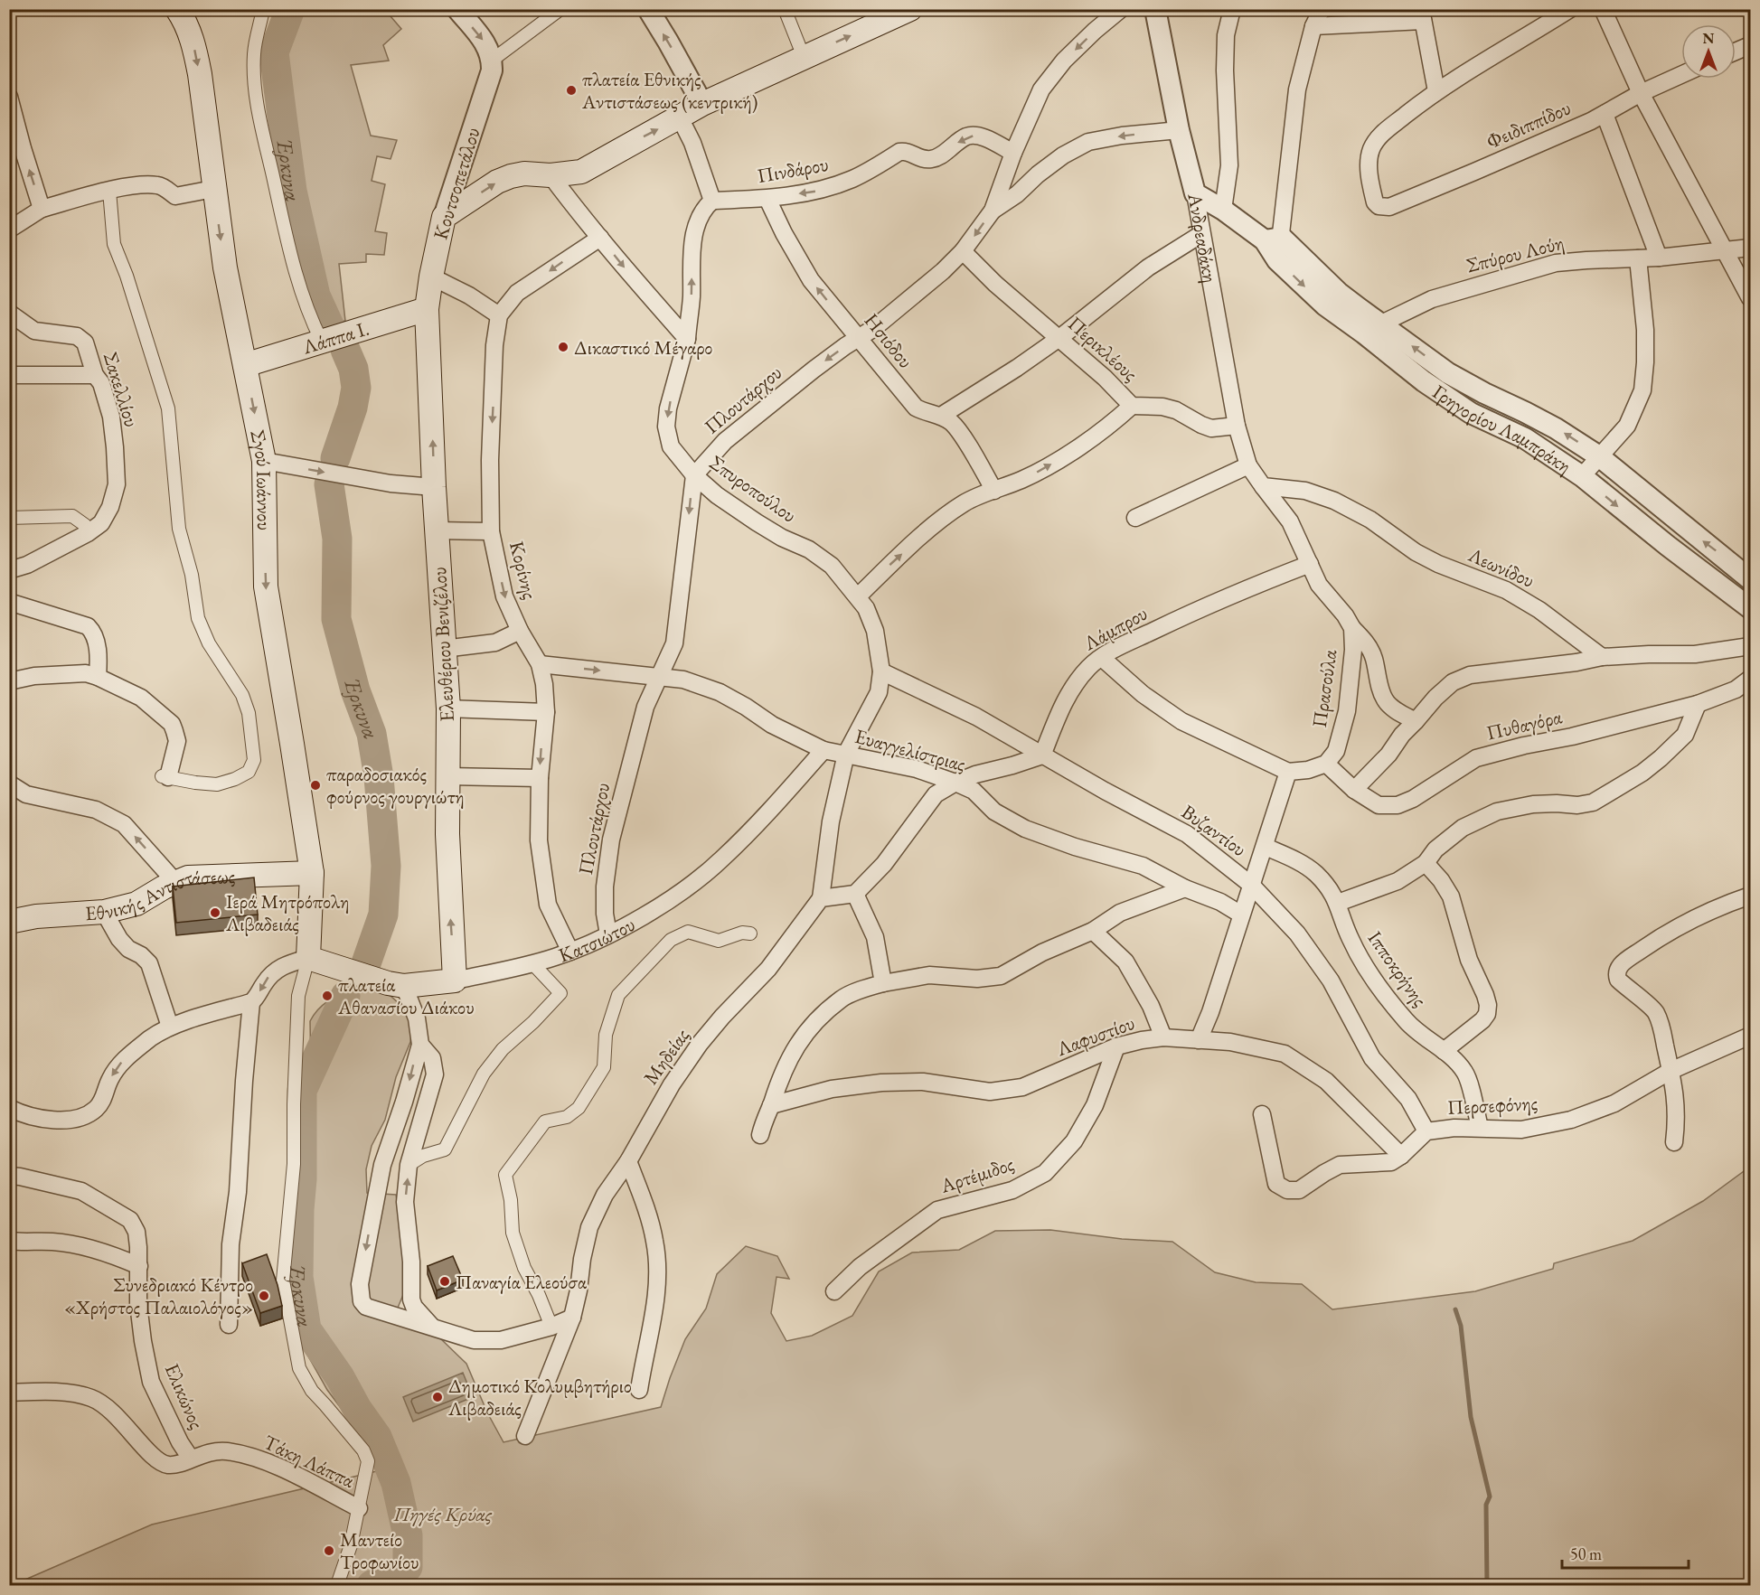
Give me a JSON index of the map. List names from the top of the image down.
{
  "streets": {
    "main road": [
      "Κουτσοπετάλου",
      "Λάππα Ι.",
      "Σγού Ιωάννου",
      "Ελευθέριου Βενιζέλου",
      "Εθνικής Αντιστάσεως",
      "Κατσιώτου"
    ],
    "street": [
      "Φειδιππίδου",
      "Πινδάρου",
      "Ανδρεαδάκη",
      "Σπύρου Λούη",
      "Ησιόδου",
      "Περικλέους",
      "Σακελλίου",
      "Πλουτάρχου",
      "Γρηγορίου Λαμπράκη",
      "Σπυροπούλου",
      "Λεωνίδου",
      "Κορίνης",
      "Λάμπρου",
      "Πρασούλα",
      "Πυθαγόρα",
      "Ευαγγελίστριας",
      "Βυζαντίου",
      "Ιπποκρήνης",
      "Λαφυστίου",
      "Μηδείας",
      "Περσεφόνης",
      "Αρτέμιδος",
      "Ελικώνος",
      "Τάκη Λάππα"
    ]
  },
  "crossings": [
    ["Πινδάρου", "Ησιόδου"],
    ["Πινδάρου", "Πλουτάρχου"],
    ["Πινδάρου", "Σπυροπούλου"],
    ["Κουτσοπετάλου", "Λάππα Ι."],
    ["Κουτσοπετάλου", "Ελευθέριου Βενιζέλου"],
    ["Ανδρεαδάκη", "Περικλέους"],
    ["Ανδρεαδάκη", "Γρηγορίου Λαμπράκη"],
    ["Σπύρου Λούη", "Γρηγορίου Λαμπράκη"],
    ["Λάππα Ι.", "Σγού Ιωάννου"],
    ["Λάππα Ι.", "Ελευθέριου Βενιζέλου"],
    ["Ησιόδου", "Πλουτάρχου"],
    ["Περικλέους", "Πλουτάρχου"],
    ["Πλουτάρχου", "Σπυροπούλου"],
    ["Πλουτάρχου", "Ευαγγελίστριας"],
    ["Πλουτάρχου", "Κατσιώτου"],
    ["Σγού Ιωάννου", "Εθνικής Αντιστάσεως"],
    ["Σγού Ιωάννου", "Κατσιώτου"],
    ["Σπυροπούλου", "Ευαγγελίστριας"],
    ["Σπυροπούλου", "Βυζαντίου"],
    ["Σπυροπούλου", "Μηδείας"],
    ["Λεωνίδου", "Πρασούλα"],
    ["Κορίνης", "Ευαγγελίστριας"],
    ["Κορίνης", "Κατσιώτου"],
    ["Λάμπρου", "Πρασούλα"],
    ["Λάμπρου", "Βυζαντίου"],
    ["Ελευθέριου Βενιζέλου", "Κατσιώτου"],
    ["Πρασούλα", "Πυθαγόρα"],
    ["Ευαγγελίστριας", "Κατσιώτου"],
    ["Βυζαντίου", "Περσεφόνης"],
    ["Ιπποκρήνης", "Περσεφόνης"],
    ["Λαφυστίου", "Περσεφόνης"],
    ["Λαφυστίου", "Αρτέμιδος"],
    ["Ελικώνος", "Τάκη Λάππα"]
  ],
  "one_way": [
    "Πινδάρου",
    "Ησιόδου",
    "Πλουτάρχου",
    "Σγού Ιωάννου",
    "Κορίνης",
    "Ελευθέριου Βενιζέλου"
  ],
  "water": ["Έρκυνα"],
  "parks": ["Πηγές Κρύας"],
  "places": [
    "πλατεία Εθνικής Αντιστάσεως (κεντρική)",
    "Δικαστικό Μέγαρο",
    "παραδοσιακός φούρνος γουργιώτη",
    "Ιερά Μητρόπολη Λιβαδειάς",
    "πλατεία Αθανασίου Διάκου",
    "Παναγία Ελεούσα",
    "Συνεδριακό Κέντρο «Χρήστος Παλαιολόγος»",
    "Δημοτικό Κολυμβητήριο Λιβαδειάς",
    "Μαντείο Τροφωνίου"
  ],
  "scale_bar": "50 m",
  "north": "top"
}
